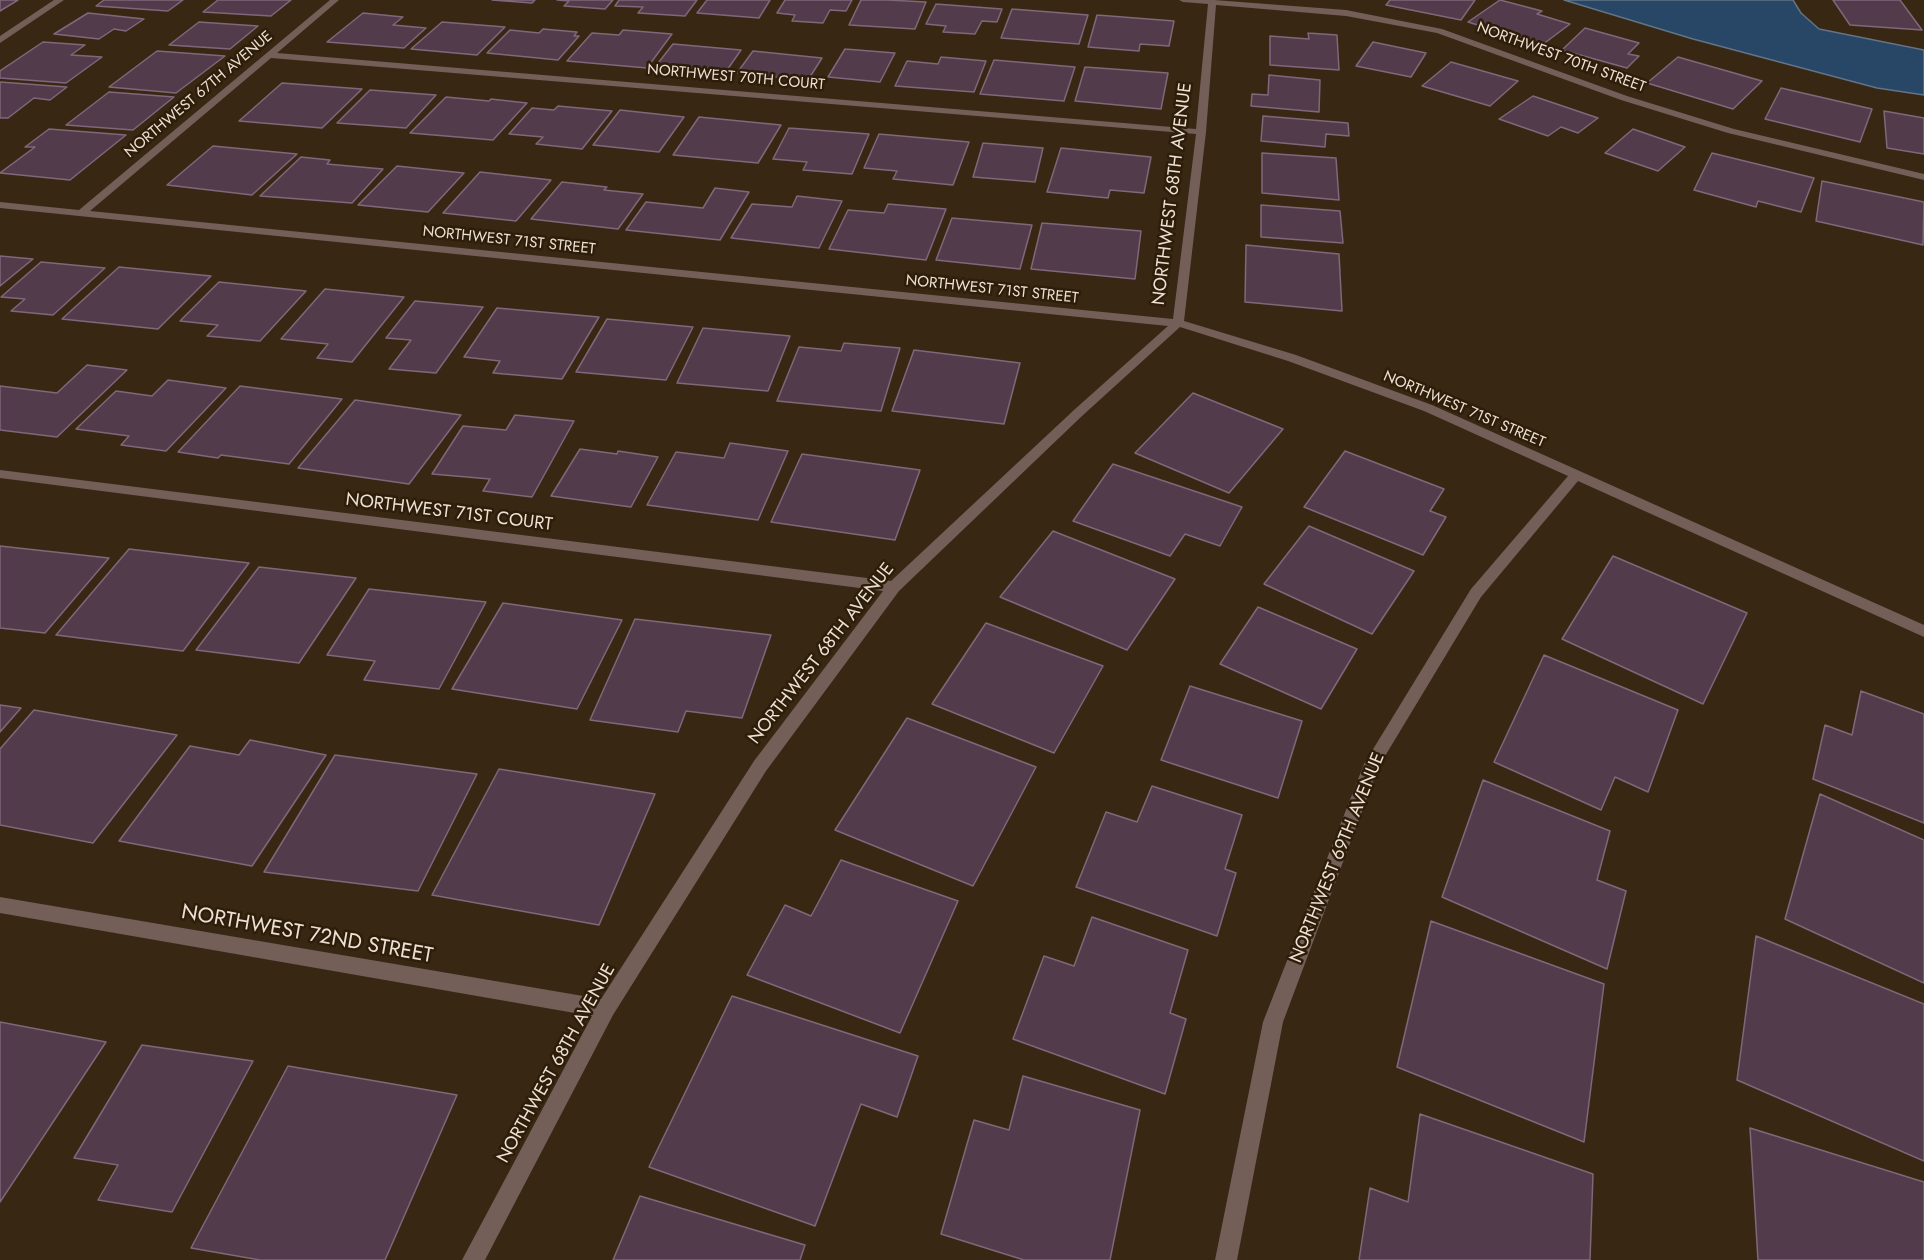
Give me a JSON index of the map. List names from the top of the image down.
{
  "streets": {
    "street": [
      "NORTHWEST 70TH STREET",
      "NORTHWEST 70TH COURT",
      "NORTHWEST 67TH AVENUE",
      "NORTHWEST 68TH AVENUE",
      "NORTHWEST 71ST STREET",
      "NORTHWEST 71ST COURT",
      "NORTHWEST 69TH AVENUE",
      "NORTHWEST 72ND STREET"
    ]
  },
  "crossings": [
    ["NORTHWEST 70TH STREET", "NORTHWEST 68TH AVENUE"],
    ["NORTHWEST 70TH COURT", "NORTHWEST 67TH AVENUE"],
    ["NORTHWEST 70TH COURT", "NORTHWEST 68TH AVENUE"],
    ["NORTHWEST 67TH AVENUE", "NORTHWEST 71ST STREET"],
    ["NORTHWEST 68TH AVENUE", "NORTHWEST 71ST STREET"],
    ["NORTHWEST 68TH AVENUE", "NORTHWEST 71ST COURT"],
    ["NORTHWEST 68TH AVENUE", "NORTHWEST 72ND STREET"],
    ["NORTHWEST 71ST STREET", "NORTHWEST 69TH AVENUE"]
  ]
}
